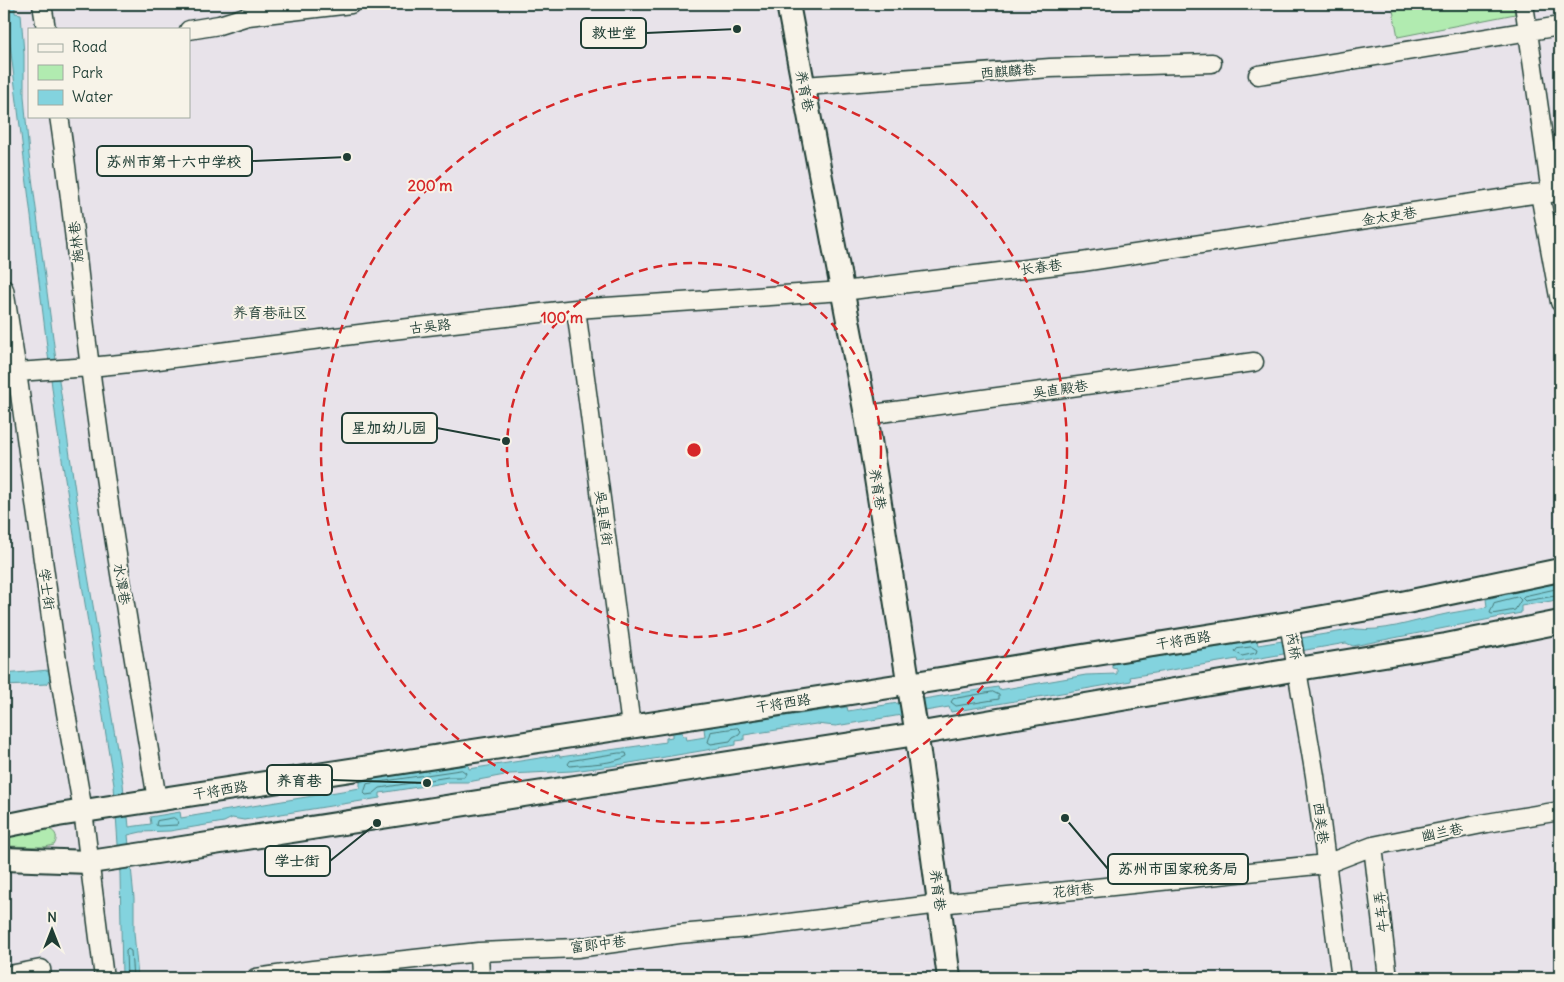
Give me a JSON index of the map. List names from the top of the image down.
{
  "streets": {
    "main road": ["养育巷", "干将西路"],
    "street": [
      "西麒麟巷",
      "金太史巷",
      "施林巷",
      "长春巷",
      "古吴路",
      "吴直殿巷",
      "吴县直街",
      "水潭巷",
      "学士街",
      "芮桥",
      "西美巷",
      "幽兰巷",
      "花街巷",
      "牛车弄",
      "富郎中巷"
    ]
  },
  "crossings": [
    ["西麒麟巷", "养育巷"],
    ["养育巷", "长春巷"],
    ["养育巷", "古吴路"],
    ["养育巷", "吴直殿巷"],
    ["养育巷", "干将西路"],
    ["养育巷", "花街巷"],
    ["养育巷", "富郎中巷"],
    ["金太史巷", "长春巷"],
    ["施林巷", "古吴路"],
    ["施林巷", "水潭巷"],
    ["长春巷", "古吴路"],
    ["古吴路", "吴县直街"],
    ["古吴路", "水潭巷"],
    ["古吴路", "学士街"],
    ["吴县直街", "干将西路"],
    ["水潭巷", "干将西路"],
    ["学士街", "干将西路"],
    ["干将西路", "芮桥"],
    ["芮桥", "西美巷"],
    ["西美巷", "幽兰巷"],
    ["西美巷", "花街巷"],
    ["幽兰巷", "花街巷"],
    ["幽兰巷", "牛车弄"],
    ["花街巷", "富郎中巷"]
  ],
  "districts": ["养育巷社区"],
  "places": [
    "救世堂",
    "苏州市第十六中学校",
    "星加幼儿园",
    "养育巷",
    "苏州市国家税务局",
    "学士街"
  ],
  "legend": ["Road", "Park", "Water"],
  "north": "top",
  "rings": ["200 m", "100 m"]
}
